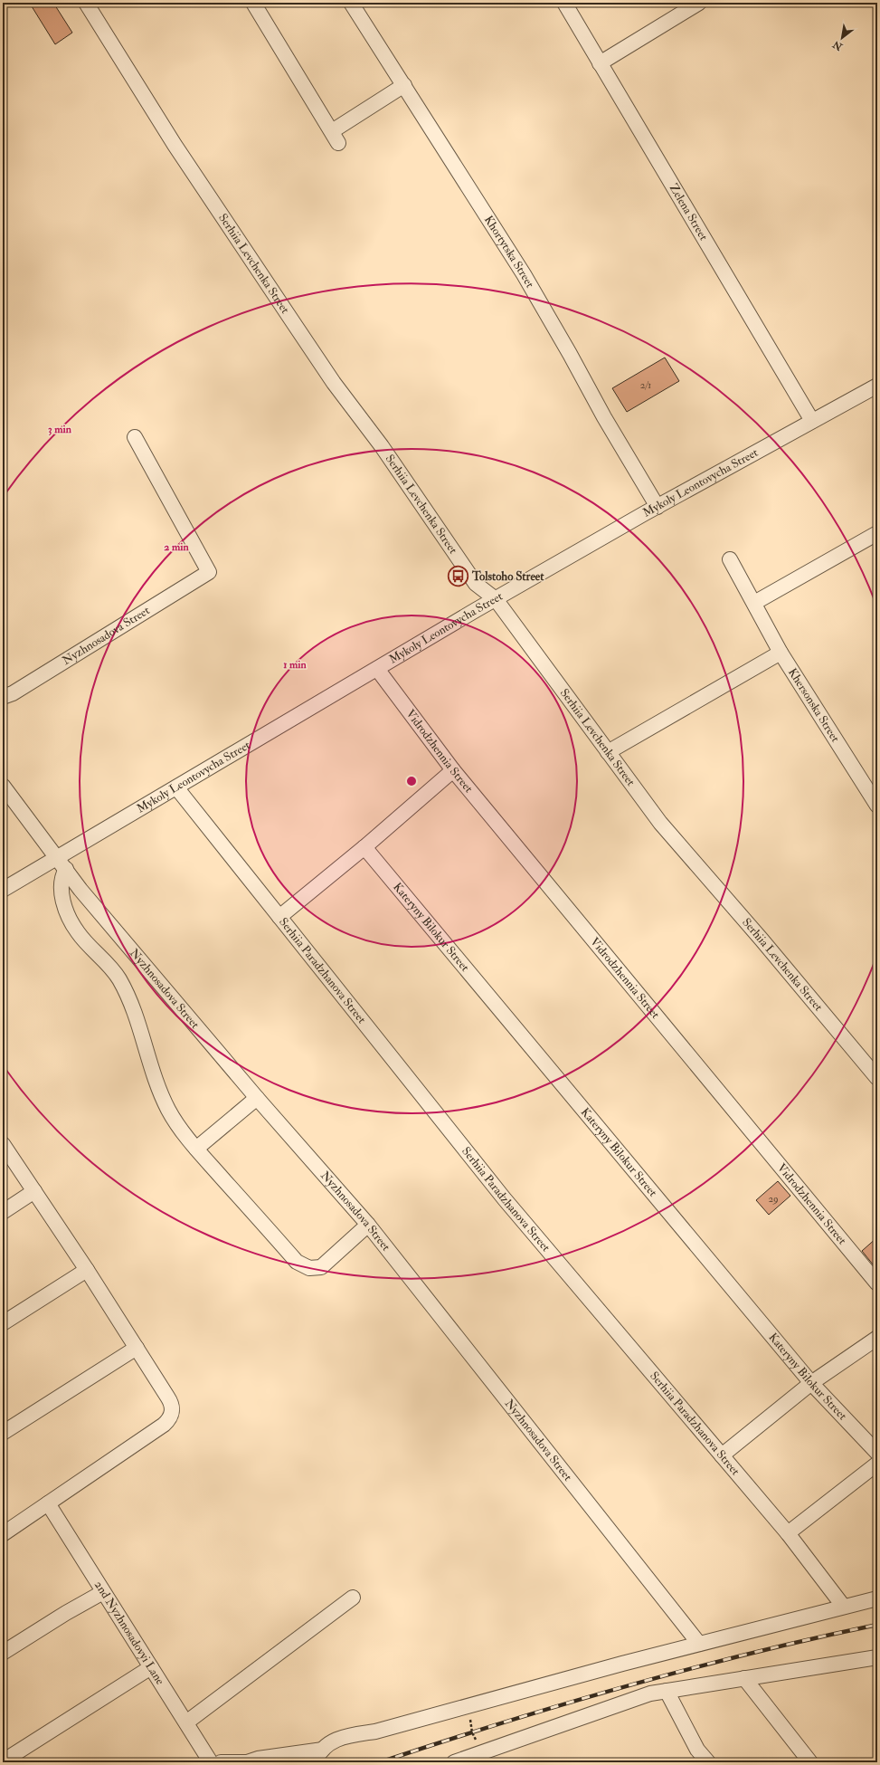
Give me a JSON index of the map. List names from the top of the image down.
{
  "streets": {
    "street": [
      "Zelena Street",
      "Khortytska Street",
      "Serhiia Levchenka Street",
      "Mykoly Leontovycha Street",
      "Nyzhnosadova Street",
      "Khersonska Street",
      "Vidrodzhennia Street",
      "Kateryny Bilokur Street",
      "Serhiia Paradzhanova Street",
      "2nd Nyzhnosadovyi Lane"
    ]
  },
  "crossings": [
    ["Zelena Street", "Mykoly Leontovycha Street"],
    ["Khortytska Street", "Mykoly Leontovycha Street"],
    ["Serhiia Levchenka Street", "Mykoly Leontovycha Street"],
    ["Mykoly Leontovycha Street", "Nyzhnosadova Street"],
    ["Mykoly Leontovycha Street", "Vidrodzhennia Street"],
    ["Mykoly Leontovycha Street", "Serhiia Paradzhanova Street"]
  ],
  "places": {
    "bus stop": ["Tolstoho Street"]
  },
  "house_numbers": ["2/1", "29"],
  "north": "bottom left",
  "rings": ["3 min", "2 min", "1 min"]
}
